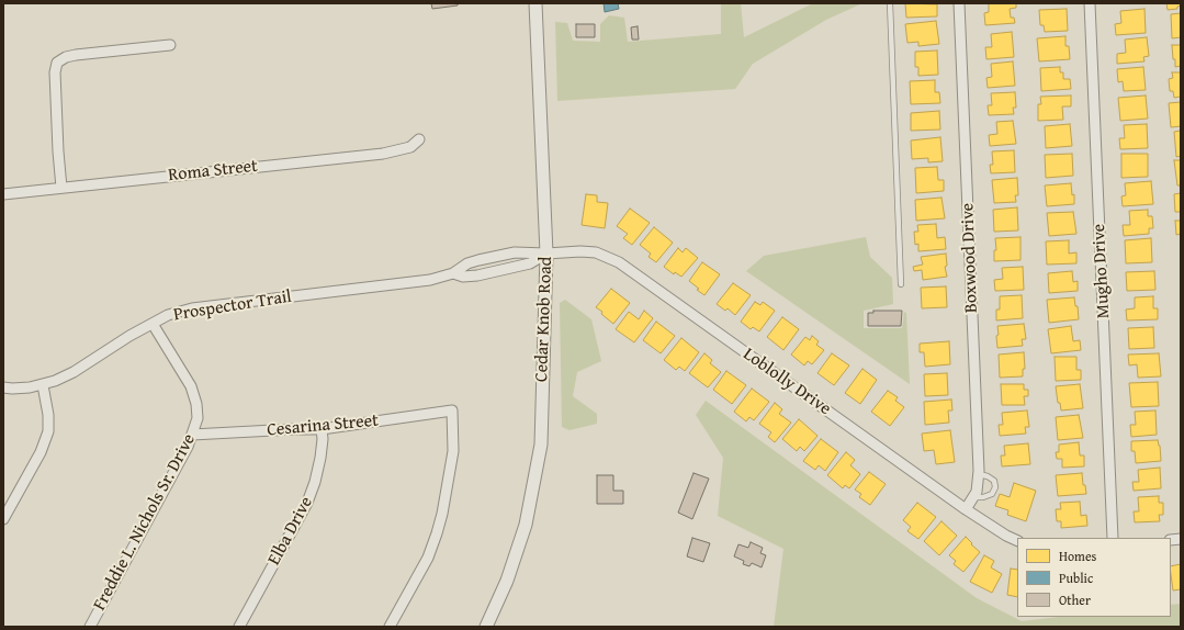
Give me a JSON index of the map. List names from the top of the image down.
{
  "streets": {
    "street": [
      "Roma Street",
      "Boxwood Drive",
      "Mugho Drive",
      "Prospector Trail",
      "Cedar Knob Road",
      "Loblolly Drive",
      "Cesarina Street",
      "Freddie L. Nichols Sr. Drive",
      "Elba Drive"
    ]
  },
  "crossings": [
    ["Boxwood Drive", "Loblolly Drive"],
    ["Prospector Trail", "Cedar Knob Road"],
    ["Prospector Trail", "Loblolly Drive"],
    ["Prospector Trail", "Freddie L. Nichols Sr. Drive"],
    ["Cedar Knob Road", "Loblolly Drive"],
    ["Cesarina Street", "Freddie L. Nichols Sr. Drive"],
    ["Cesarina Street", "Elba Drive"]
  ],
  "legend": ["Homes", "Public", "Other"]
}
